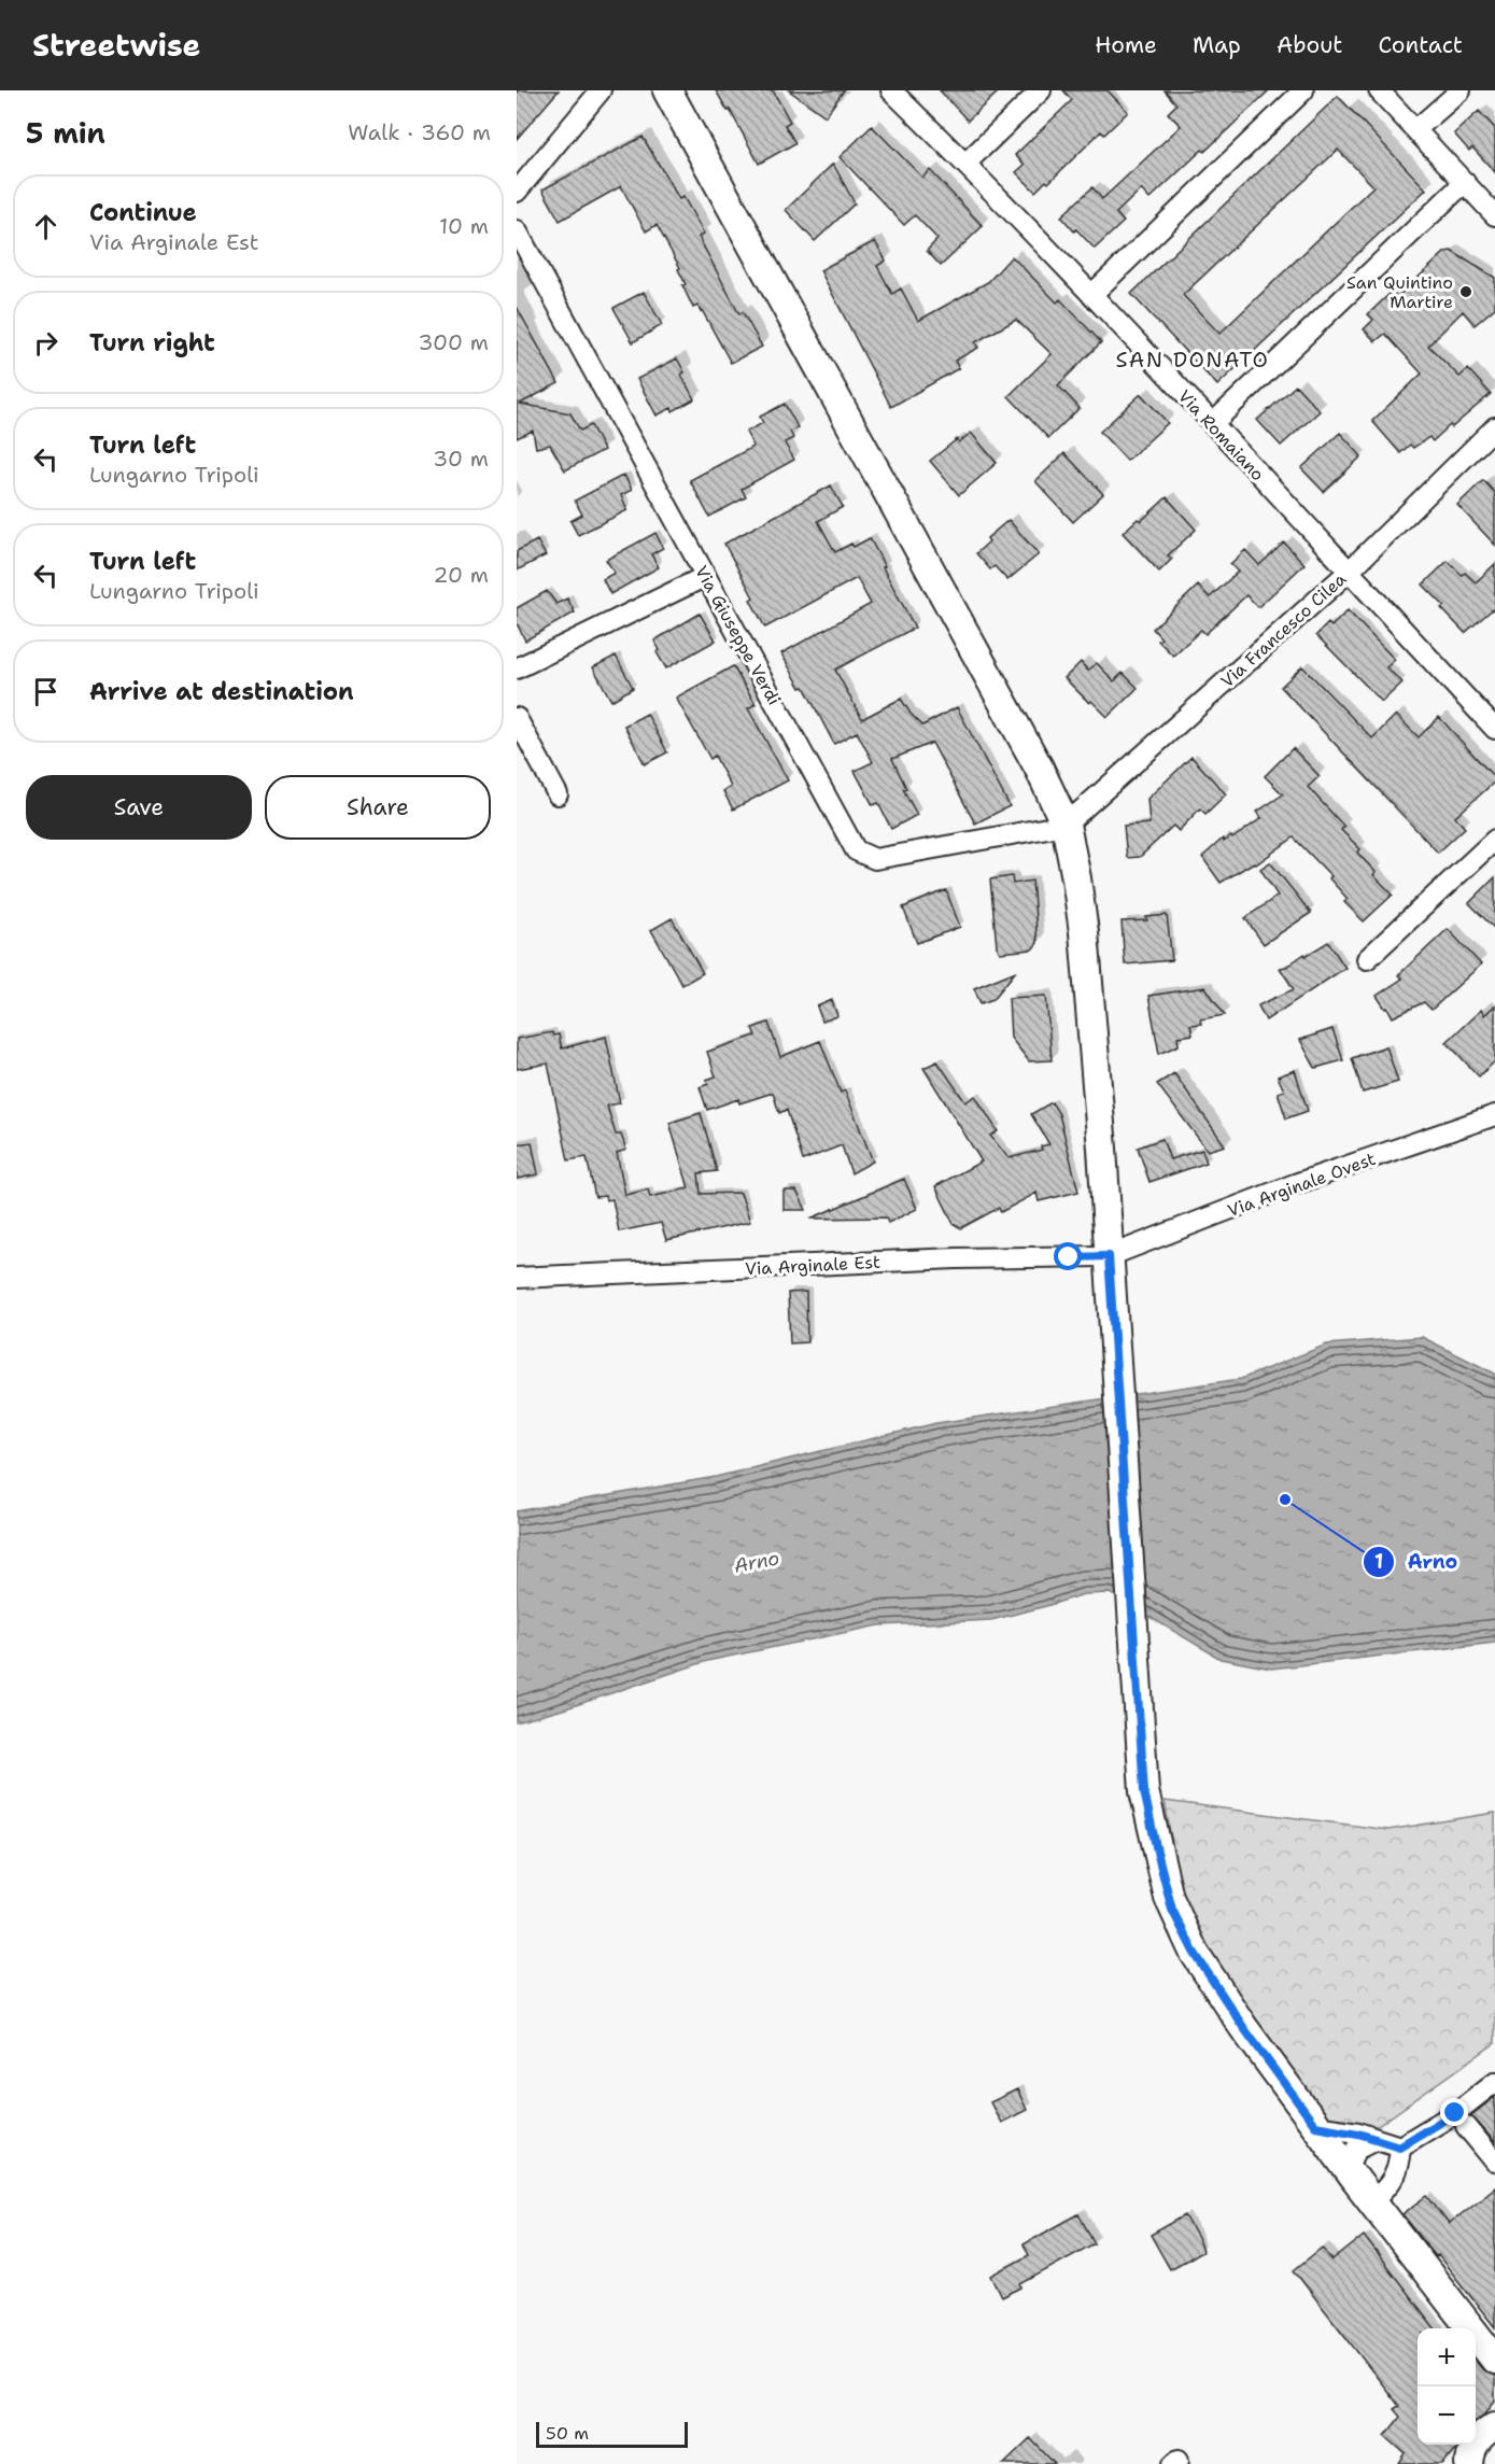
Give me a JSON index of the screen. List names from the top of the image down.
{
  "streets": {
    "street": [
      "Via Romaiano",
      "Via Francesco Cilea",
      "Via Giuseppe Verdi",
      "Via Arginale Ovest",
      "Via Arginale Est"
    ]
  },
  "crossings": [
    ["Via Romaiano", "Via Francesco Cilea"],
    ["Via Francesco Cilea", "Via Giuseppe Verdi"],
    ["Via Arginale Ovest", "Via Arginale Est"]
  ],
  "districts": ["SAN DONATO"],
  "water": ["Arno"],
  "places": ["San Quintino Martire", "Arno"],
  "scale_bar": "50 m",
  "page": {
    "header": "Streetwise",
    "nav": [
      "Home",
      "Map",
      "About",
      "Contact"
    ],
    "heading": ["5 min", "Walk · 360 m"],
    "list": [
      ["Continue", "Via Arginale Est", "10 m"],
      ["Turn right", "300 m"],
      ["Turn left", "Lungarno Tripoli", "30 m"],
      ["Turn left", "Lungarno Tripoli", "20 m"],
      "Arrive at destination"
    ],
    "buttons": ["Save", "Share"],
    "map_buttons": ["+", "−"],
    "scale": "50 m"
  }
}
